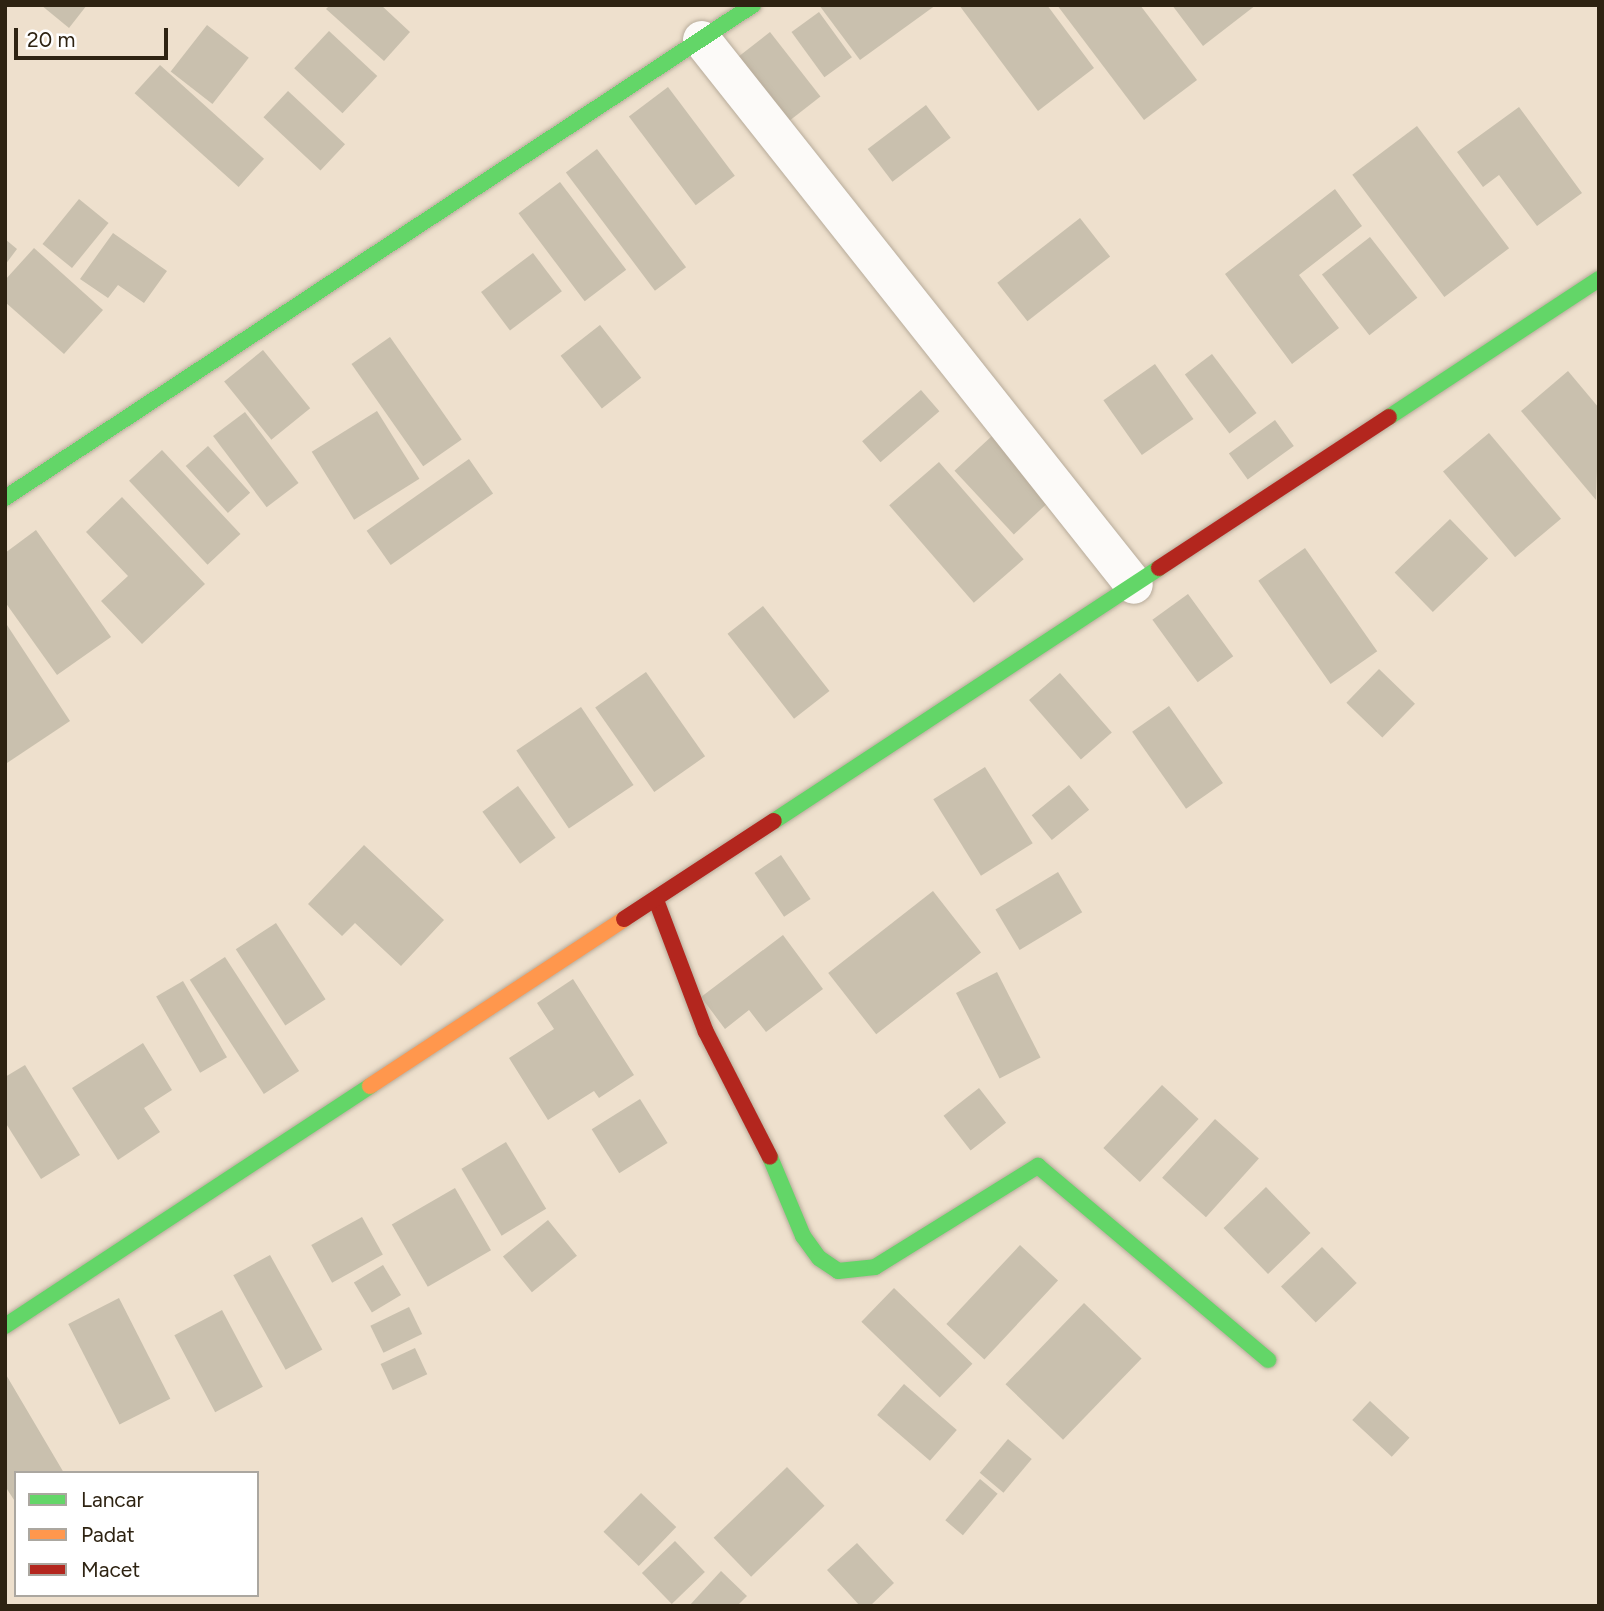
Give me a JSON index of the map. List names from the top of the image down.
{
  "legend": ["Lancar", "Padat", "Macet"],
  "scale_bar": "20 m"
}
